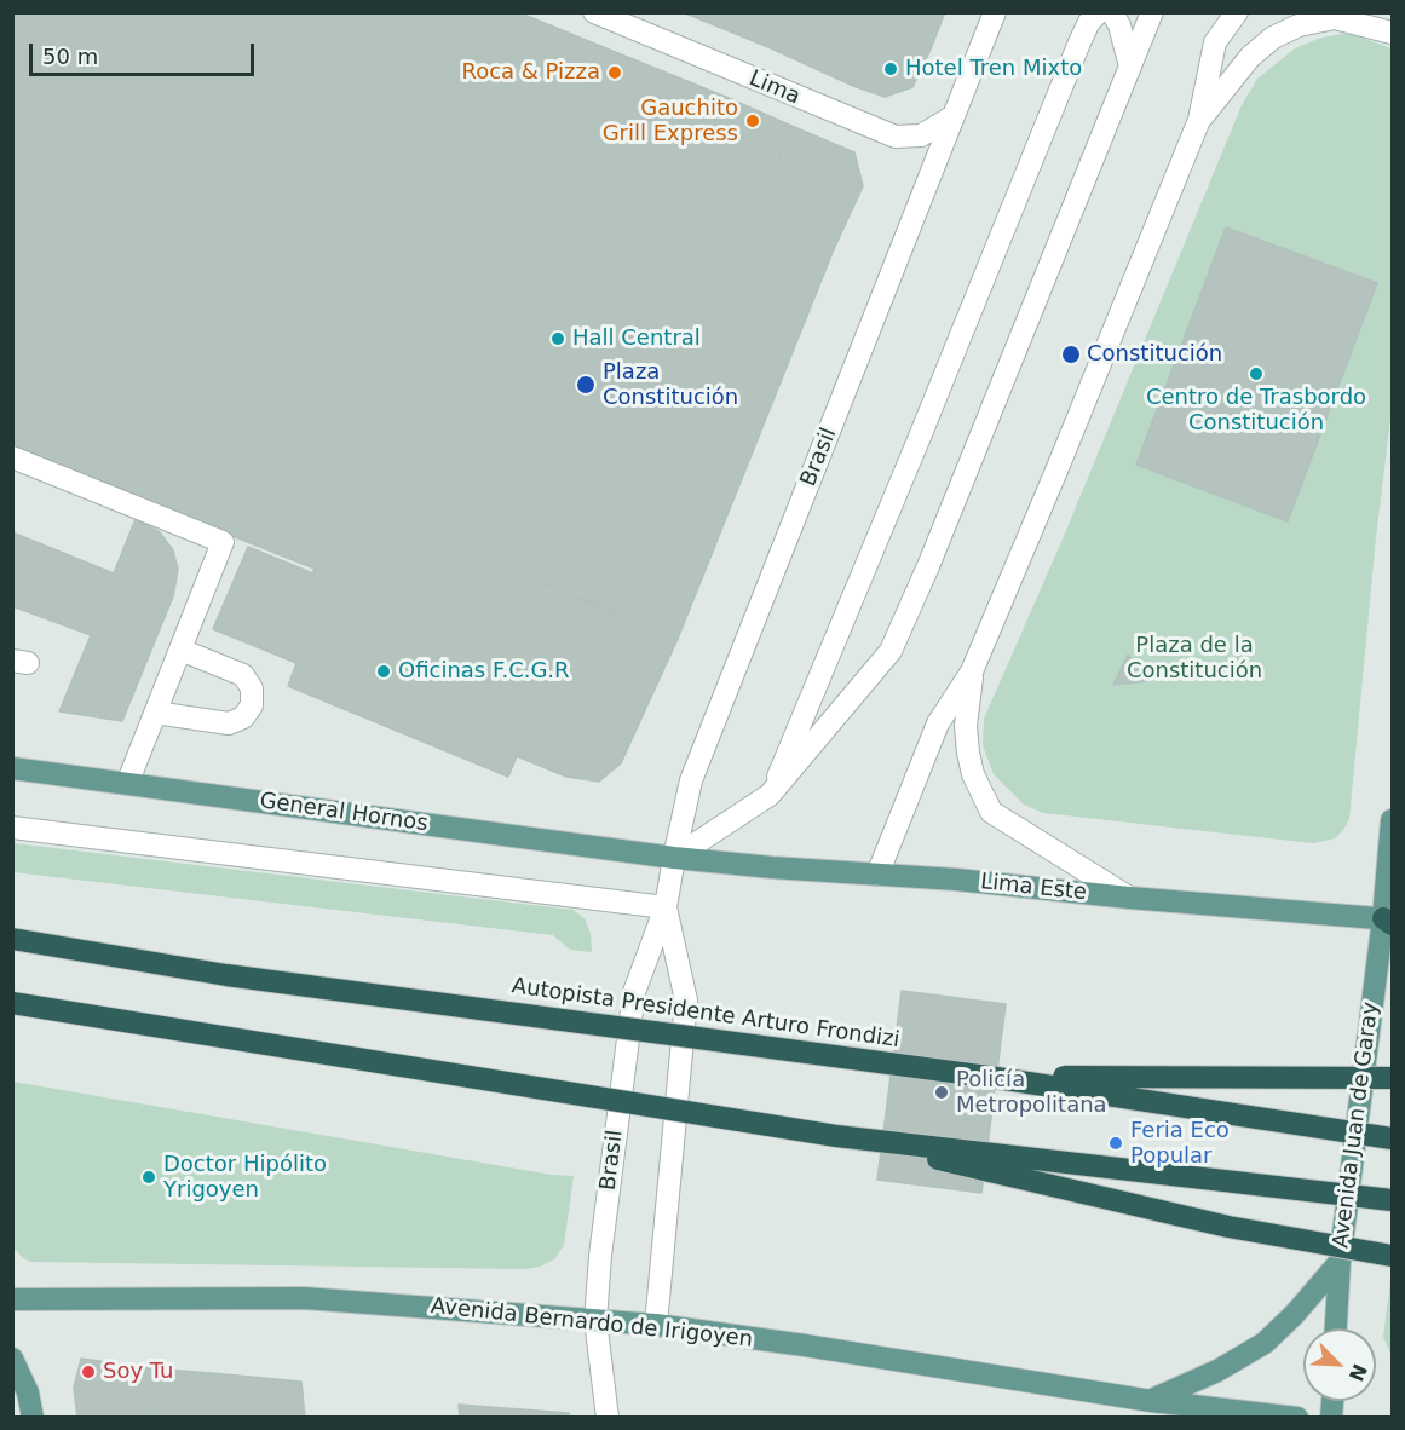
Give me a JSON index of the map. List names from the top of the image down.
{
  "streets": {
    "highway": ["Autopista Presidente Arturo Frondizi"],
    "main road": [
      "General Hornos",
      "Lima Este",
      "Avenida Juan de Garay",
      "Avenida Bernardo de Irigoyen"
    ],
    "street": ["Lima", "Brasil"]
  },
  "crossings": [
    ["Lima", "Brasil"],
    ["Brasil", "General Hornos"],
    ["Brasil", "Lima Este"],
    ["Brasil", "Avenida Bernardo de Irigoyen"],
    ["General Hornos", "Lima Este"],
    ["Lima Este", "Avenida Juan de Garay"]
  ],
  "parks": ["Plaza de la Constitución"],
  "places": [
    "Hotel Tren Mixto",
    "Roca & Pizza",
    "Gauchito Grill Express",
    "Hall Central",
    "Constitución",
    "Centro de Trasbordo Constitución",
    "Plaza Constitución",
    "Oficinas F.C.G.R",
    "Policía Metropolitana",
    "Feria Eco Popular",
    "Doctor Hipólito Yrigoyen",
    "Soy Tu"
  ],
  "scale_bar": "50 m",
  "north": "bottom right"
}
